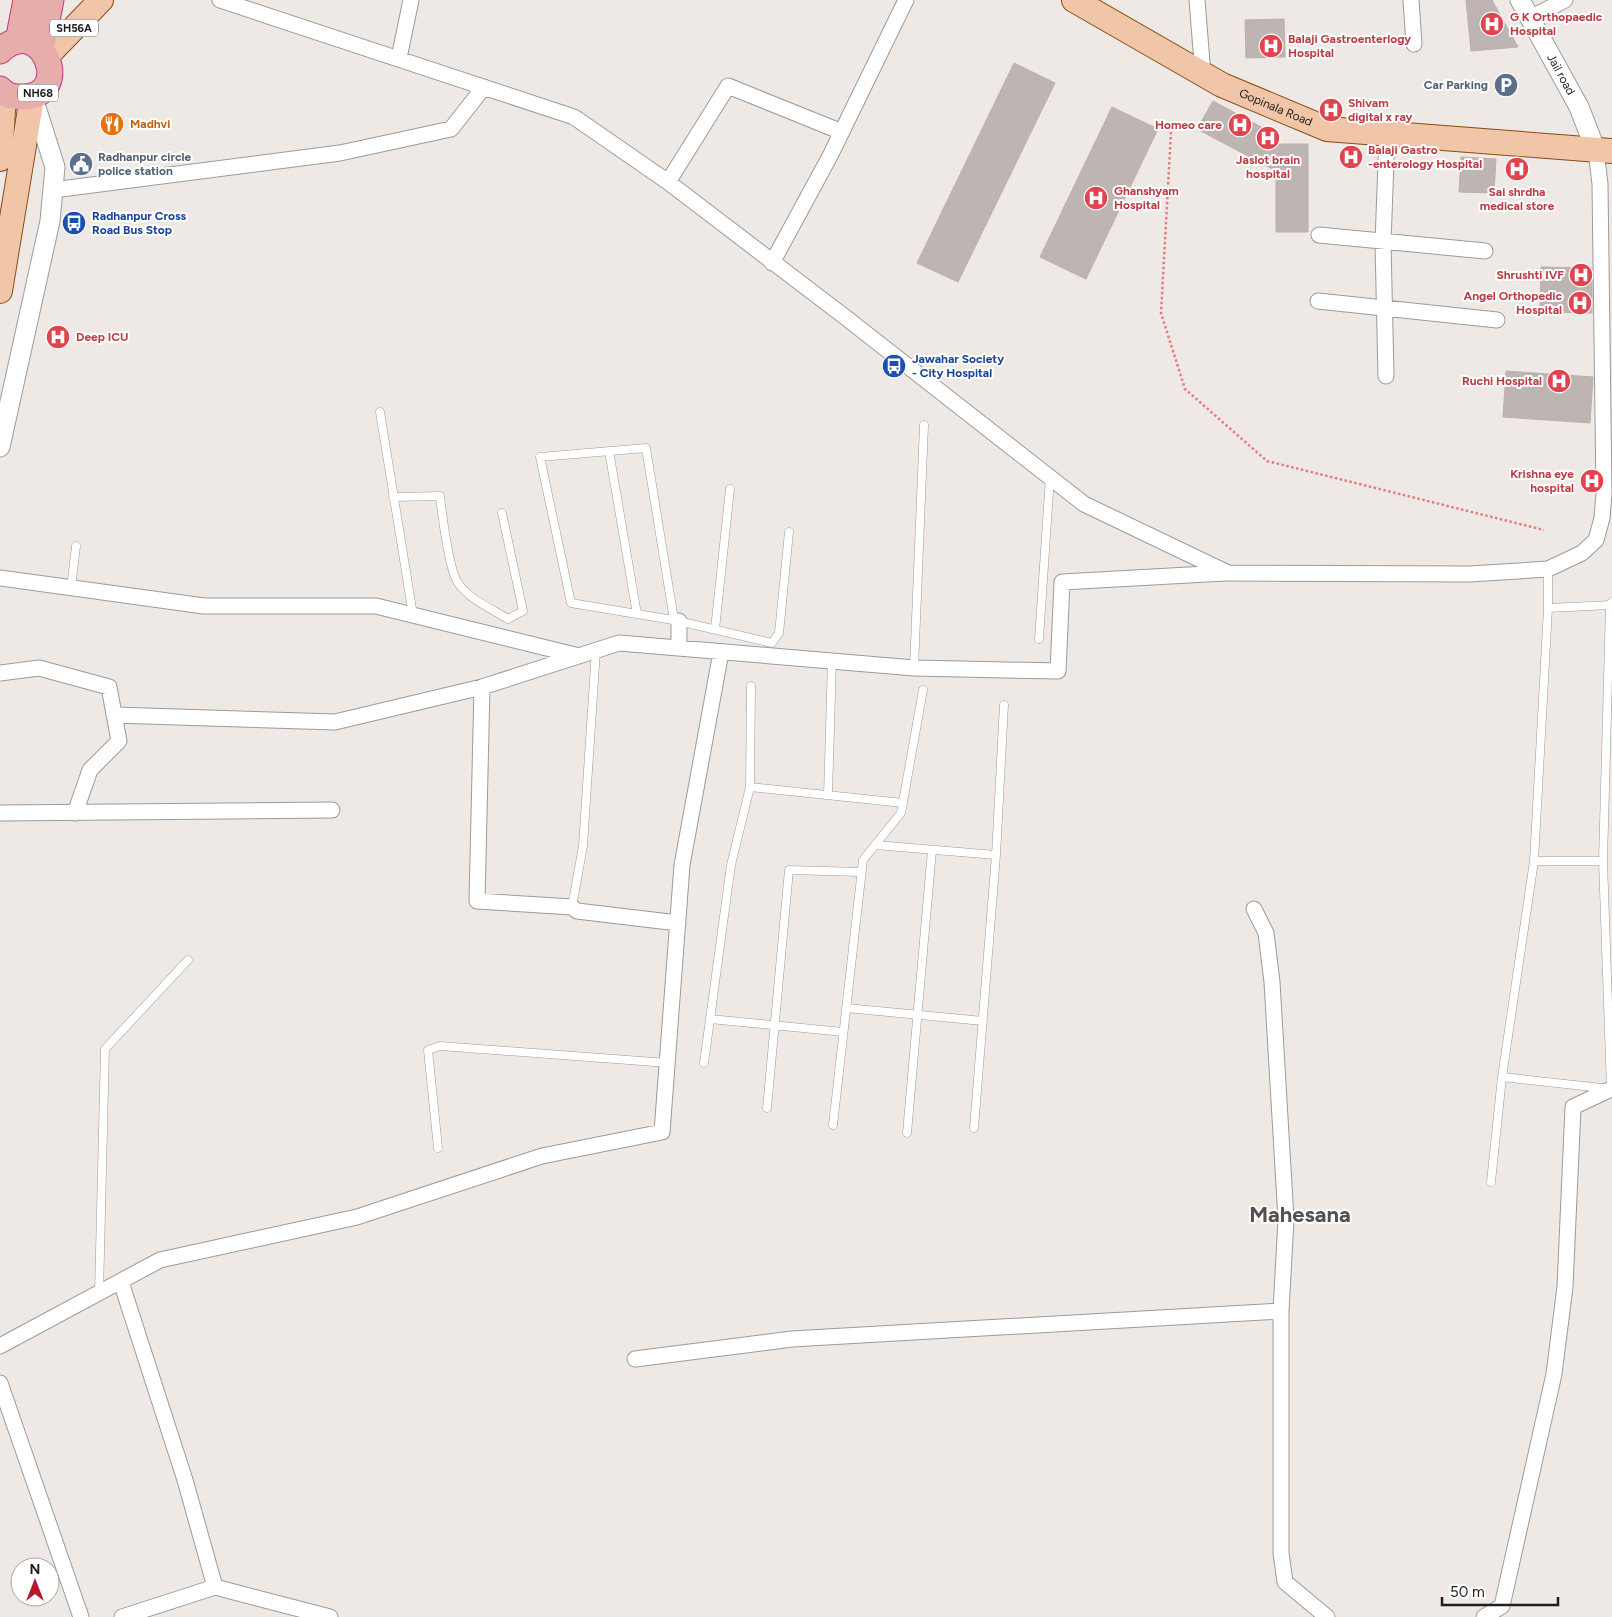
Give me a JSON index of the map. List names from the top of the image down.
{
  "streets": {
    "highway": ["NH68"],
    "main road": ["SH56A", "Gopinala Road"],
    "street": ["Jail road"]
  },
  "crossings": [
    ["SH56A", "NH68"],
    ["Jail road", "Gopinala Road"]
  ],
  "districts": ["Mahesana"],
  "places": {
    "hospital": [
      "G K Orthopaedic Hospital",
      "Balaji Gastroenterlogy Hospital",
      "Shivam digital x ray",
      "Homeo care",
      "Jaslot brain hospital",
      "Balaji Gastro -enterology Hospital",
      "Sai shrdha medical store",
      "Ghanshyam Hospital",
      "Shrushti IVF",
      "Angel Orthopedic Hospital",
      "Deep ICU",
      "Ruchi Hospital",
      "Krishna eye hospital"
    ],
    "parking": ["Car Parking"],
    "restaurant": ["Madhvi"],
    "public building": ["Radhanpur circle police station"],
    "bus stop": ["Radhanpur Cross Road Bus Stop", "Jawahar Society - City Hospital"]
  },
  "scale_bar": "50 m",
  "north": "top"
}
